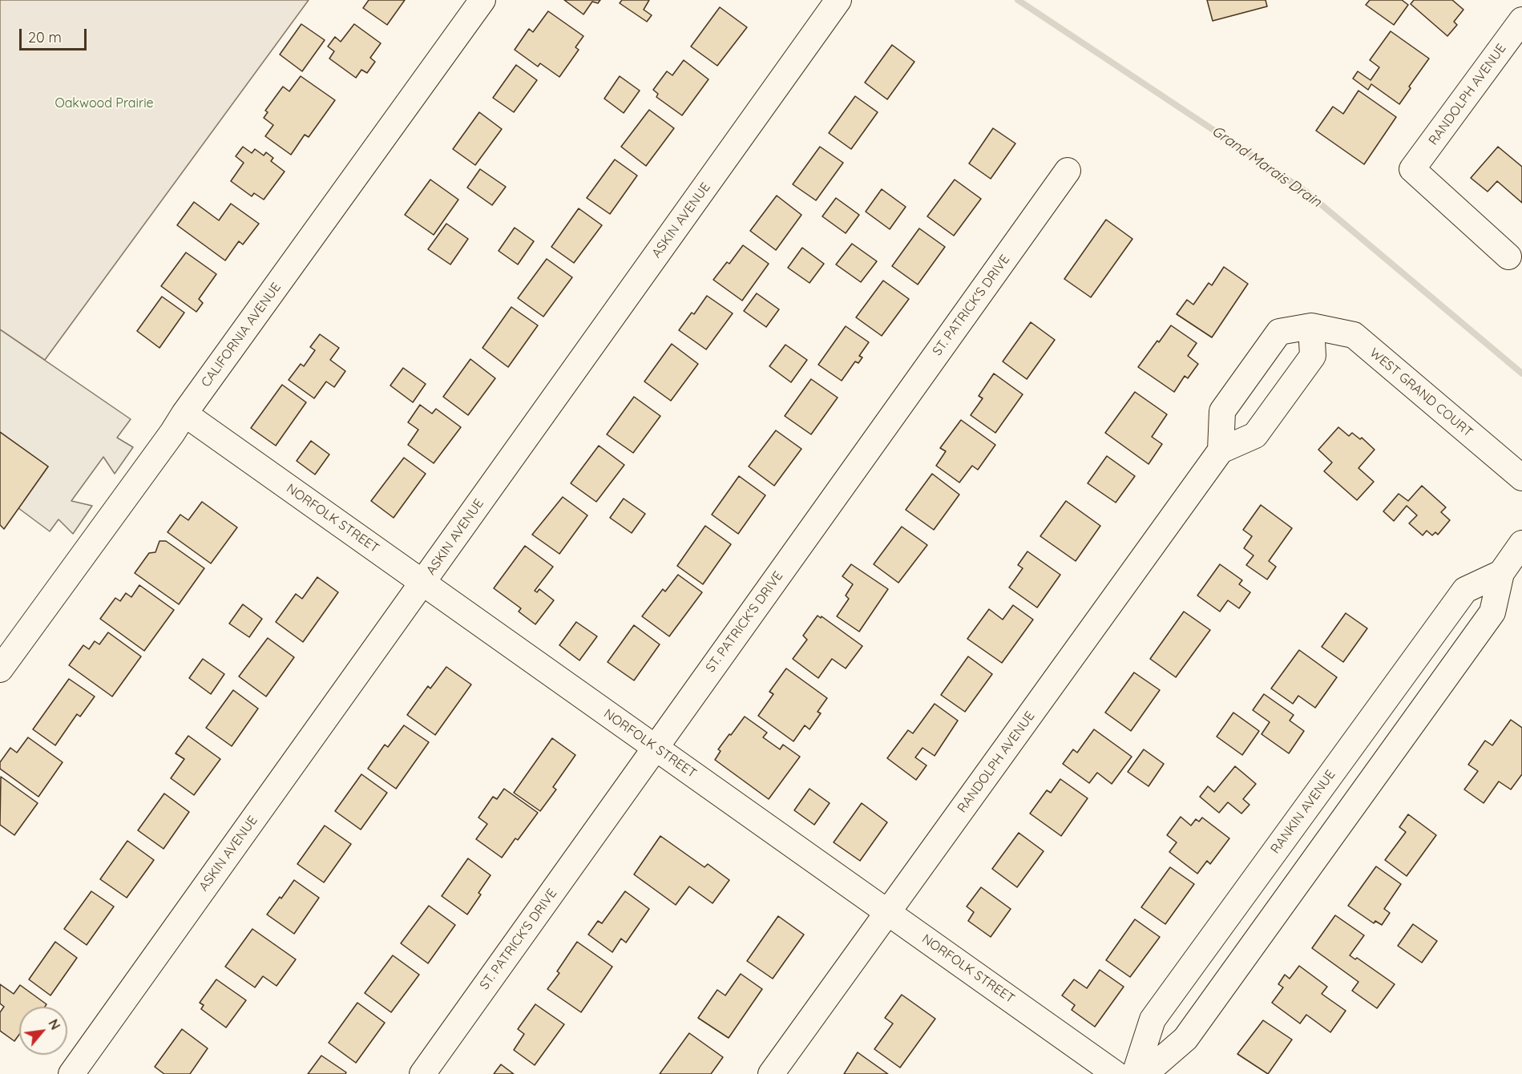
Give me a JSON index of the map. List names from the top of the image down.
{
  "streets": {
    "street": [
      "RANDOLPH AVENUE",
      "ASKIN AVENUE",
      "ST. PATRICK'S DRIVE",
      "CALIFORNIA AVENUE",
      "WEST GRAND COURT",
      "NORFOLK STREET",
      "RANKIN AVENUE"
    ]
  },
  "crossings": [
    ["RANDOLPH AVENUE", "NORFOLK STREET"],
    ["ASKIN AVENUE", "NORFOLK STREET"],
    ["ST. PATRICK'S DRIVE", "NORFOLK STREET"],
    ["CALIFORNIA AVENUE", "NORFOLK STREET"]
  ],
  "water": ["Grand Marais Drain"],
  "parks": ["Oakwood Prairie"],
  "scale_bar": "20 m",
  "north": "top right"
}
